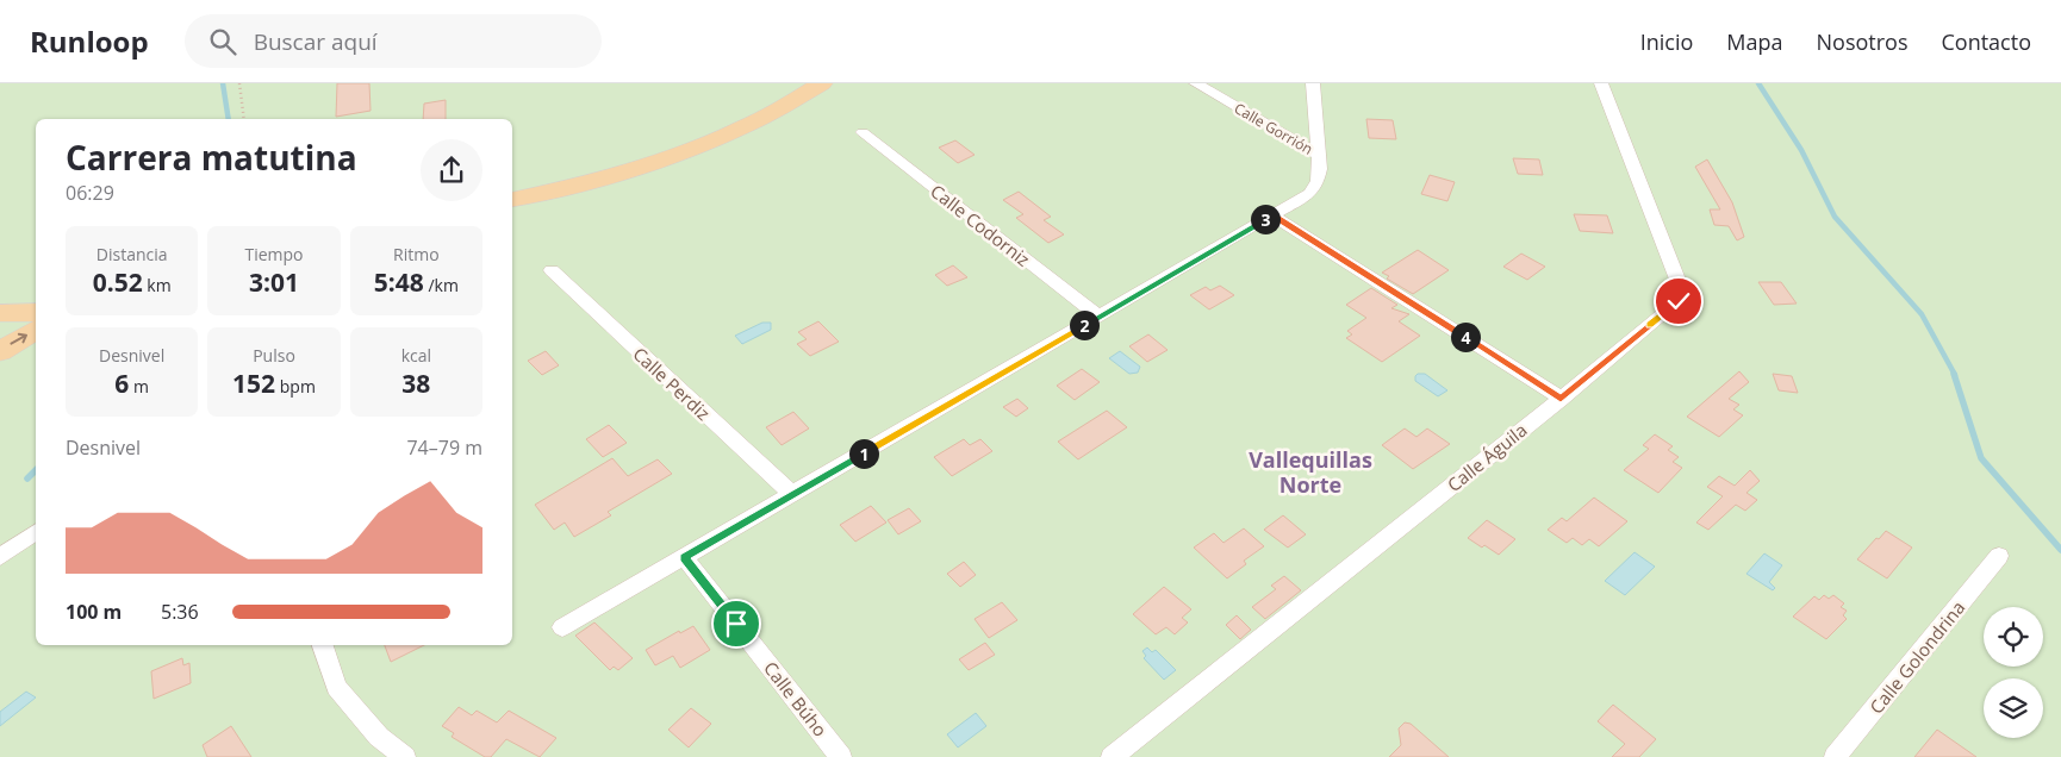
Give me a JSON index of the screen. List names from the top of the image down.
{
  "streets": {
    "street": [
      "Calle Gorrión",
      "Calle Codorniz",
      "Calle Perdiz",
      "Calle Águila",
      "Calle Golondrina",
      "Calle Búho"
    ]
  },
  "districts": ["Vallequillas Norte"],
  "page": {
    "header": "Runloop",
    "search": "Buscar aquí",
    "nav": [
      "Inicio",
      "Mapa",
      "Nosotros",
      "Contacto"
    ],
    "heading": ["Carrera matutina", "06:29"],
    "pins": [
      "3",
      "2",
      "4",
      "1"
    ],
    "stats": [
      ["Distancia", "0.52 km"],
      ["Tiempo", "3:01"],
      ["Ritmo", "5:48 /km"],
      ["Desnivel", "6 m"],
      ["Pulso", "152 bpm"],
      ["kcal", "38"]
    ],
    "chart": ["Desnivel", "74–79 m"],
    "list": [
      {
        "name": "100 m",
        "note": "5:36"
      }
    ]
  }
}
